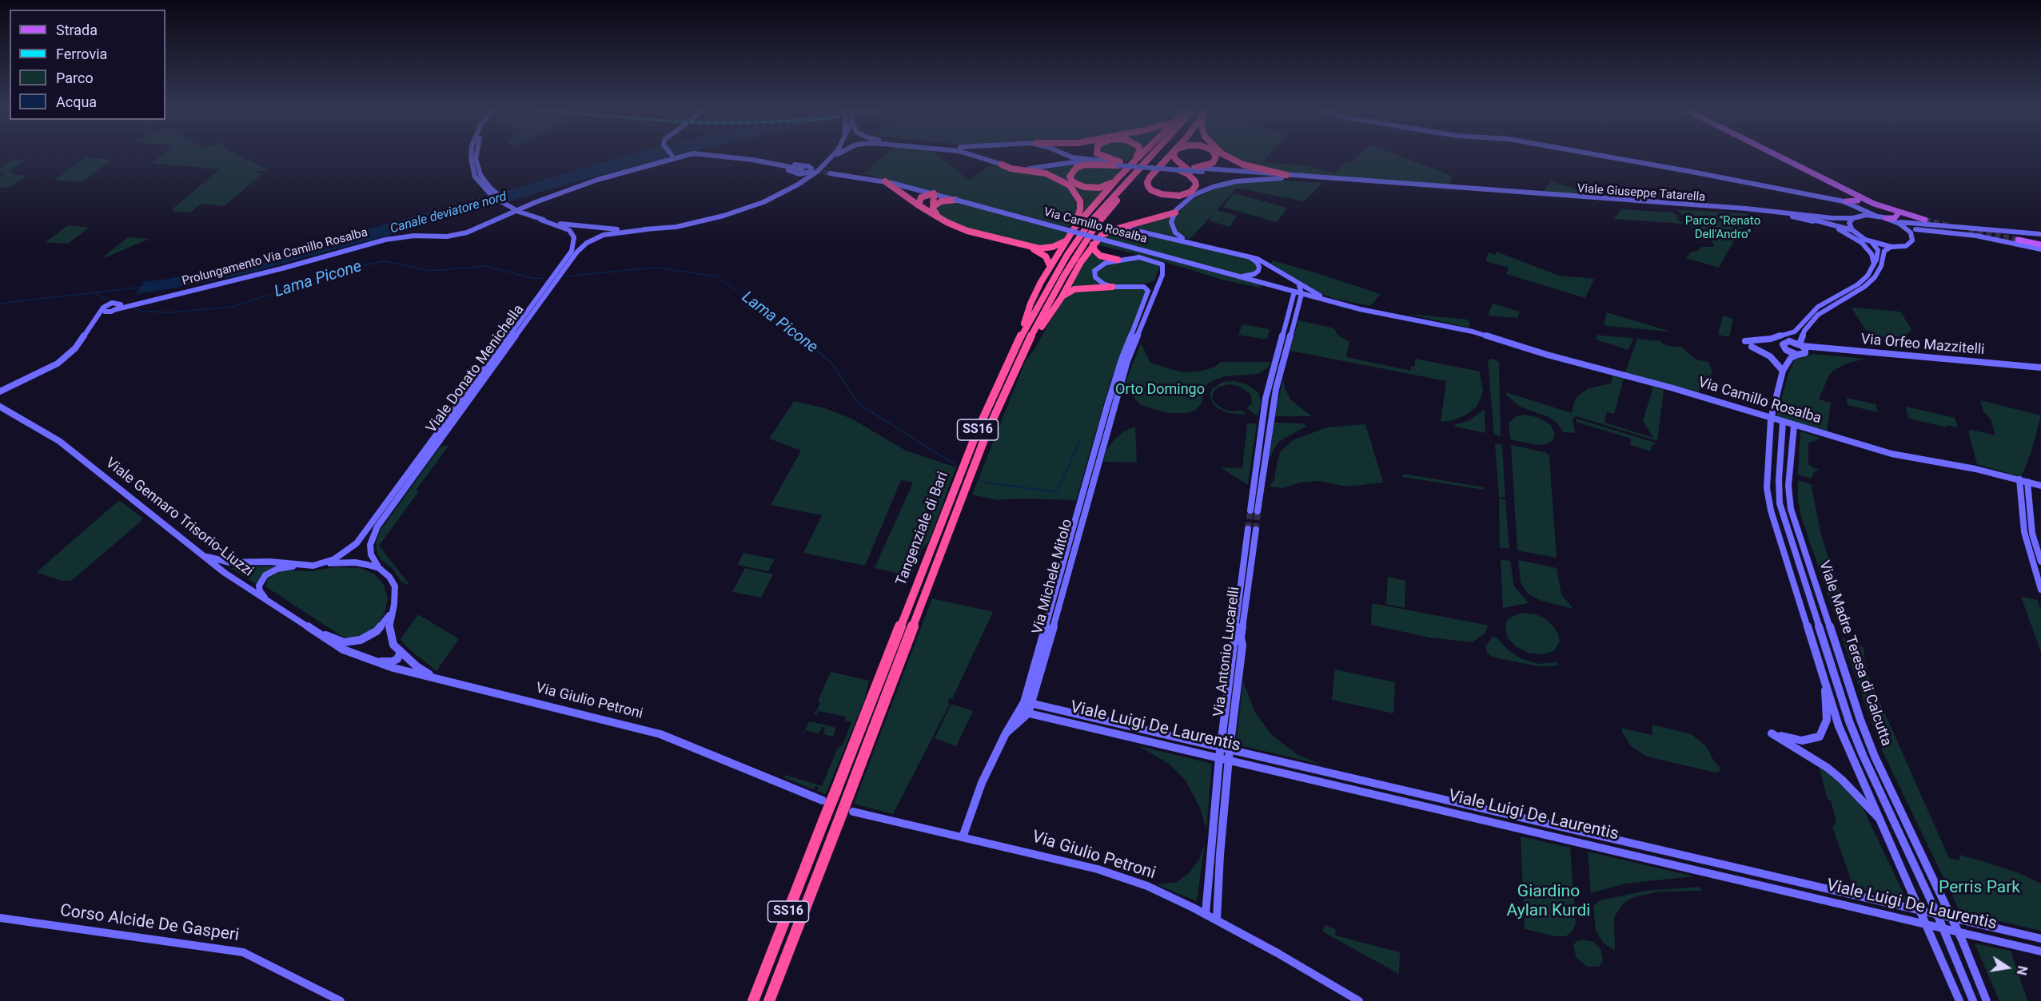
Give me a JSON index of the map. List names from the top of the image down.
{
  "streets": {
    "highway": ["SS16", "Tangenziale di Bari"],
    "main road": [
      "Viale Giuseppe Tatarella",
      "Via Camillo Rosalba",
      "Prolungamento Via Camillo Rosalba",
      "Via Orfeo Mazzitelli",
      "Viale Donato Menichella",
      "Viale Gennaro Trisorio-Liuzzi",
      "Via Michele Mitolo",
      "Via Antonio Lucarelli",
      "Viale Madre Teresa di Calcutta",
      "Via Giulio Petroni",
      "Viale Luigi De Laurentis",
      "Corso Alcide De Gasperi"
    ]
  },
  "crossings": [
    ["Via Camillo Rosalba", "Viale Madre Teresa di Calcutta"],
    ["Viale Donato Menichella", "Viale Gennaro Trisorio-Liuzzi"],
    ["Viale Donato Menichella", "Via Giulio Petroni"],
    ["Viale Gennaro Trisorio-Liuzzi", "Via Giulio Petroni"],
    ["Via Michele Mitolo", "Via Giulio Petroni"],
    ["Via Michele Mitolo", "Viale Luigi De Laurentis"],
    ["Via Antonio Lucarelli", "Via Giulio Petroni"],
    ["Via Antonio Lucarelli", "Viale Luigi De Laurentis"],
    ["Viale Madre Teresa di Calcutta", "Viale Luigi De Laurentis"]
  ],
  "water": ["Canale deviatore nord", "Lama Picone"],
  "parks": [
    "Parco \"Renato Dell'Andro\"",
    "Orto Domingo",
    "Perris Park",
    "Giardino Aylan Kurdi"
  ],
  "legend": [
    "Strada",
    "Ferrovia",
    "Parco",
    "Acqua"
  ],
  "north": "right"
}
